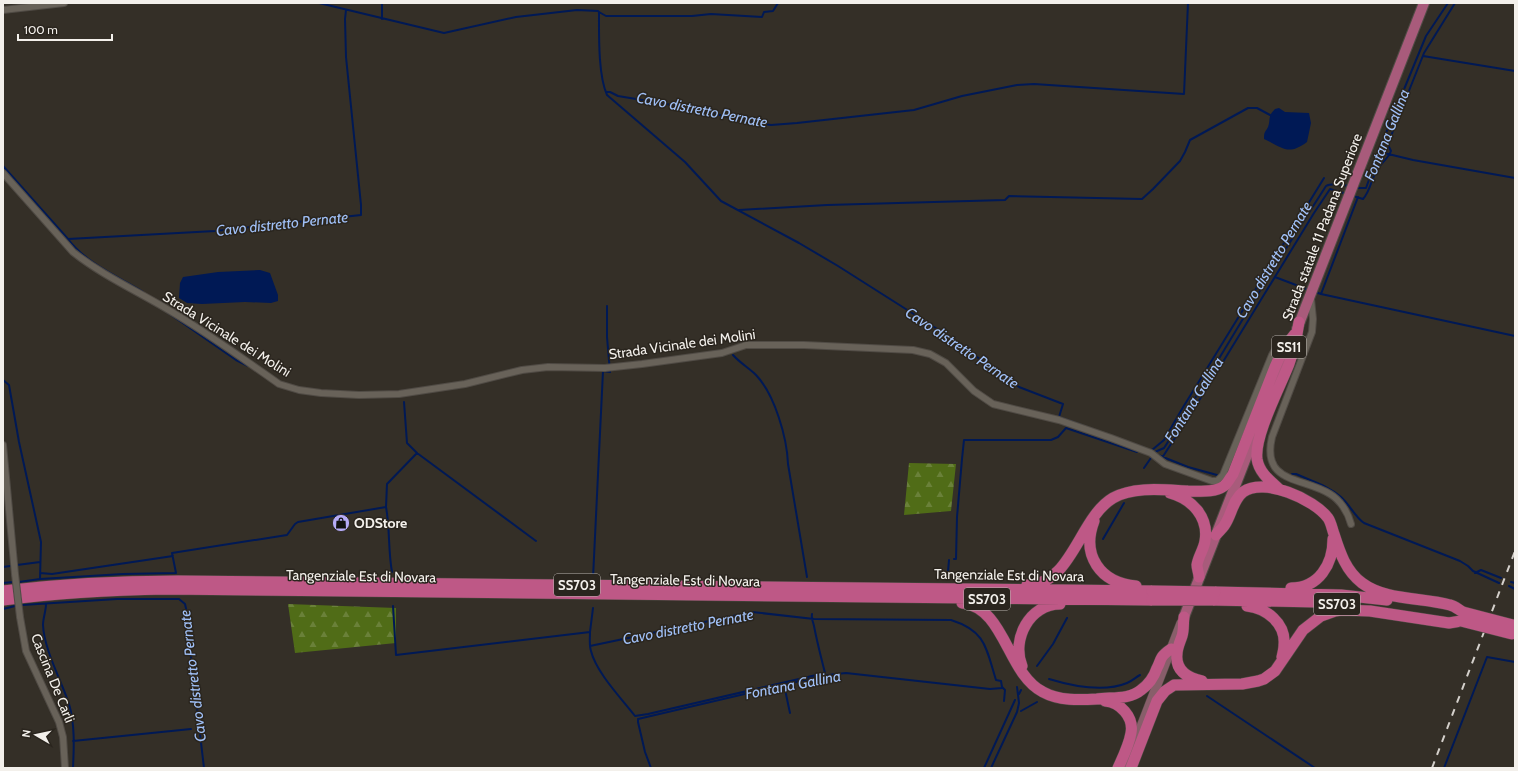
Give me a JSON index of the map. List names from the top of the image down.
{
  "streets": {
    "highway": ["Tangenziale Est di Novara", "SS703"],
    "main road": ["Strada statale 11 Padana Superiore", "SS11"],
    "street": ["Strada Vicinale dei Molini", "Cascina De Carli"]
  },
  "crossings": [
    ["Strada statale 11 Padana Superiore", "Strada Vicinale dei Molini"],
    ["Strada statale 11 Padana Superiore", "SS703"],
    ["Strada Vicinale dei Molini", "SS703"],
    ["Tangenziale Est di Novara", "SS703"]
  ],
  "water": ["Cavo distretto Pernate", "Fontana Gallina"],
  "places": {
    "shop": ["ODStore"]
  },
  "scale_bar": "100 m",
  "north": "left"
}
